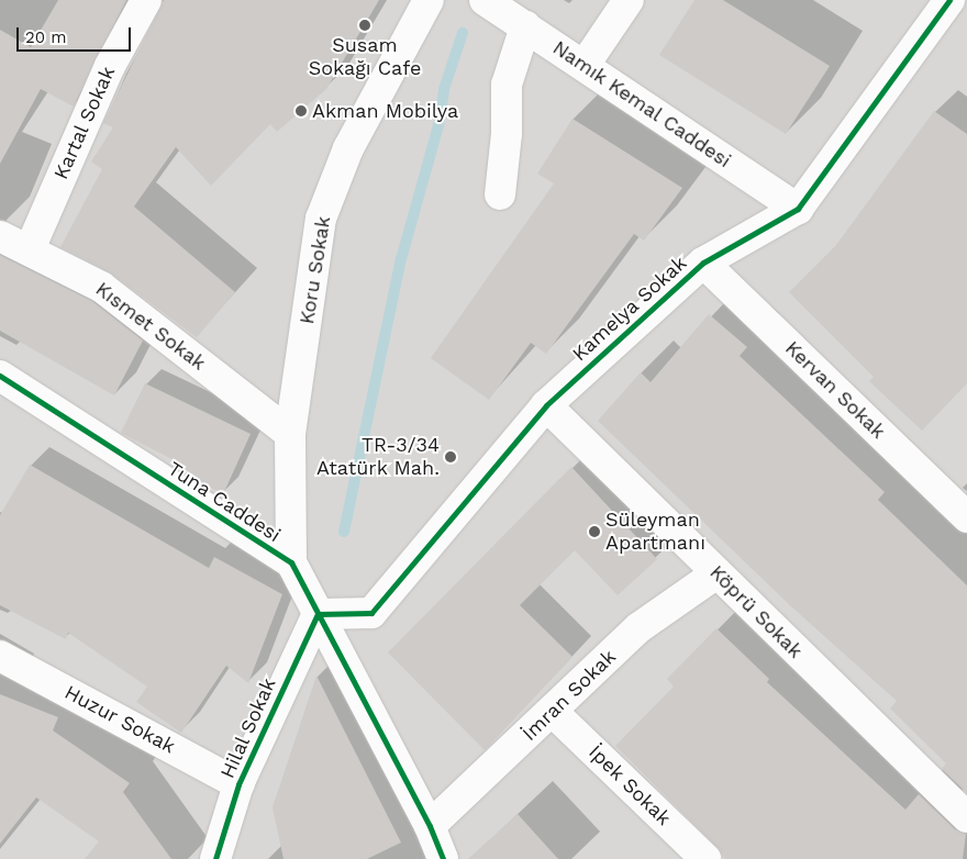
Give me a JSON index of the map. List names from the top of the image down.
{
  "streets": {
    "street": [
      "Namık Kemal Caddesi",
      "Kartal Sokak",
      "Koru Sokak",
      "Kamelya Sokak",
      "Kısmet Sokak",
      "Kervan Sokak",
      "Tuna Caddesi",
      "Köprü Sokak",
      "İmran Sokak",
      "Huzur Sokak",
      "Hilal Sokak",
      "İpek Sokak"
    ]
  },
  "crossings": [
    ["Namık Kemal Caddesi", "Kamelya Sokak"],
    ["Kartal Sokak", "Kısmet Sokak"],
    ["Koru Sokak", "Kısmet Sokak"],
    ["Koru Sokak", "Tuna Caddesi"],
    ["Kamelya Sokak", "Kervan Sokak"],
    ["Kamelya Sokak", "Tuna Caddesi"],
    ["Kamelya Sokak", "Köprü Sokak"],
    ["Kamelya Sokak", "Hilal Sokak"],
    ["Tuna Caddesi", "İmran Sokak"],
    ["Tuna Caddesi", "Hilal Sokak"],
    ["Köprü Sokak", "İmran Sokak"],
    ["İmran Sokak", "İpek Sokak"],
    ["Huzur Sokak", "Hilal Sokak"]
  ],
  "places": [
    "Susam Sokağı Cafe",
    "Akman Mobilya",
    "TR-3/34 Atatürk Mah.",
    "Süleyman Apartmanı"
  ],
  "scale_bar": "20 m"
}
